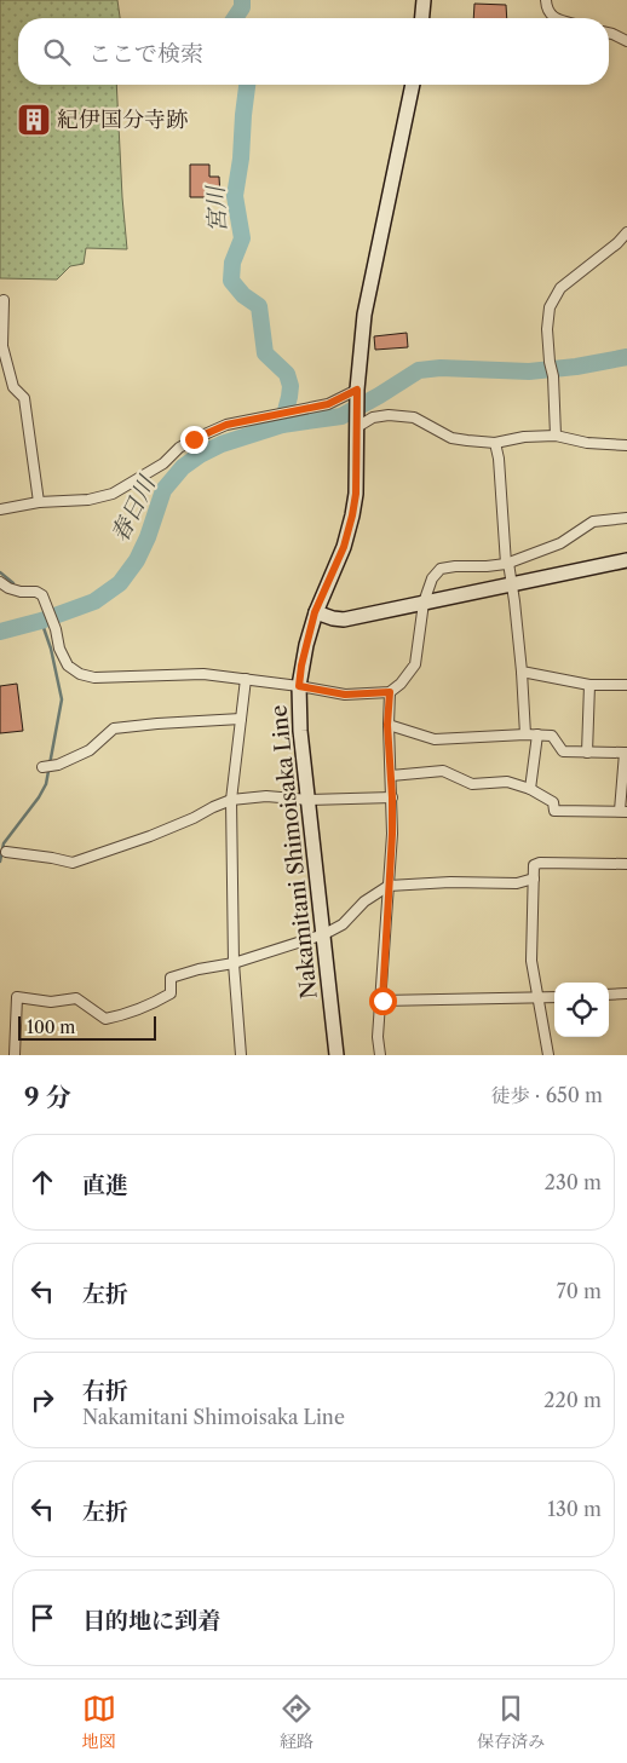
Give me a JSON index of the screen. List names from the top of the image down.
{
  "streets": {
    "main road": ["Nakamitani Shimoisaka Line"]
  },
  "water": ["宮川", "春日川"],
  "places": {
    "building": ["紀伊国分寺跡"]
  },
  "scale_bar": "100 m",
  "page": {
    "search": "ここで検索",
    "scale": "100 m",
    "heading": ["9 分", "徒歩 · 650 m"],
    "list": [
      ["直進", "230 m"],
      ["左折", "70 m"],
      ["右折", "Nakamitani Shimoisaka Line", "220 m"],
      ["左折", "130 m"],
      "目的地に到着"
    ],
    "nav": ["地図", "経路", "保存済み"]
  }
}
